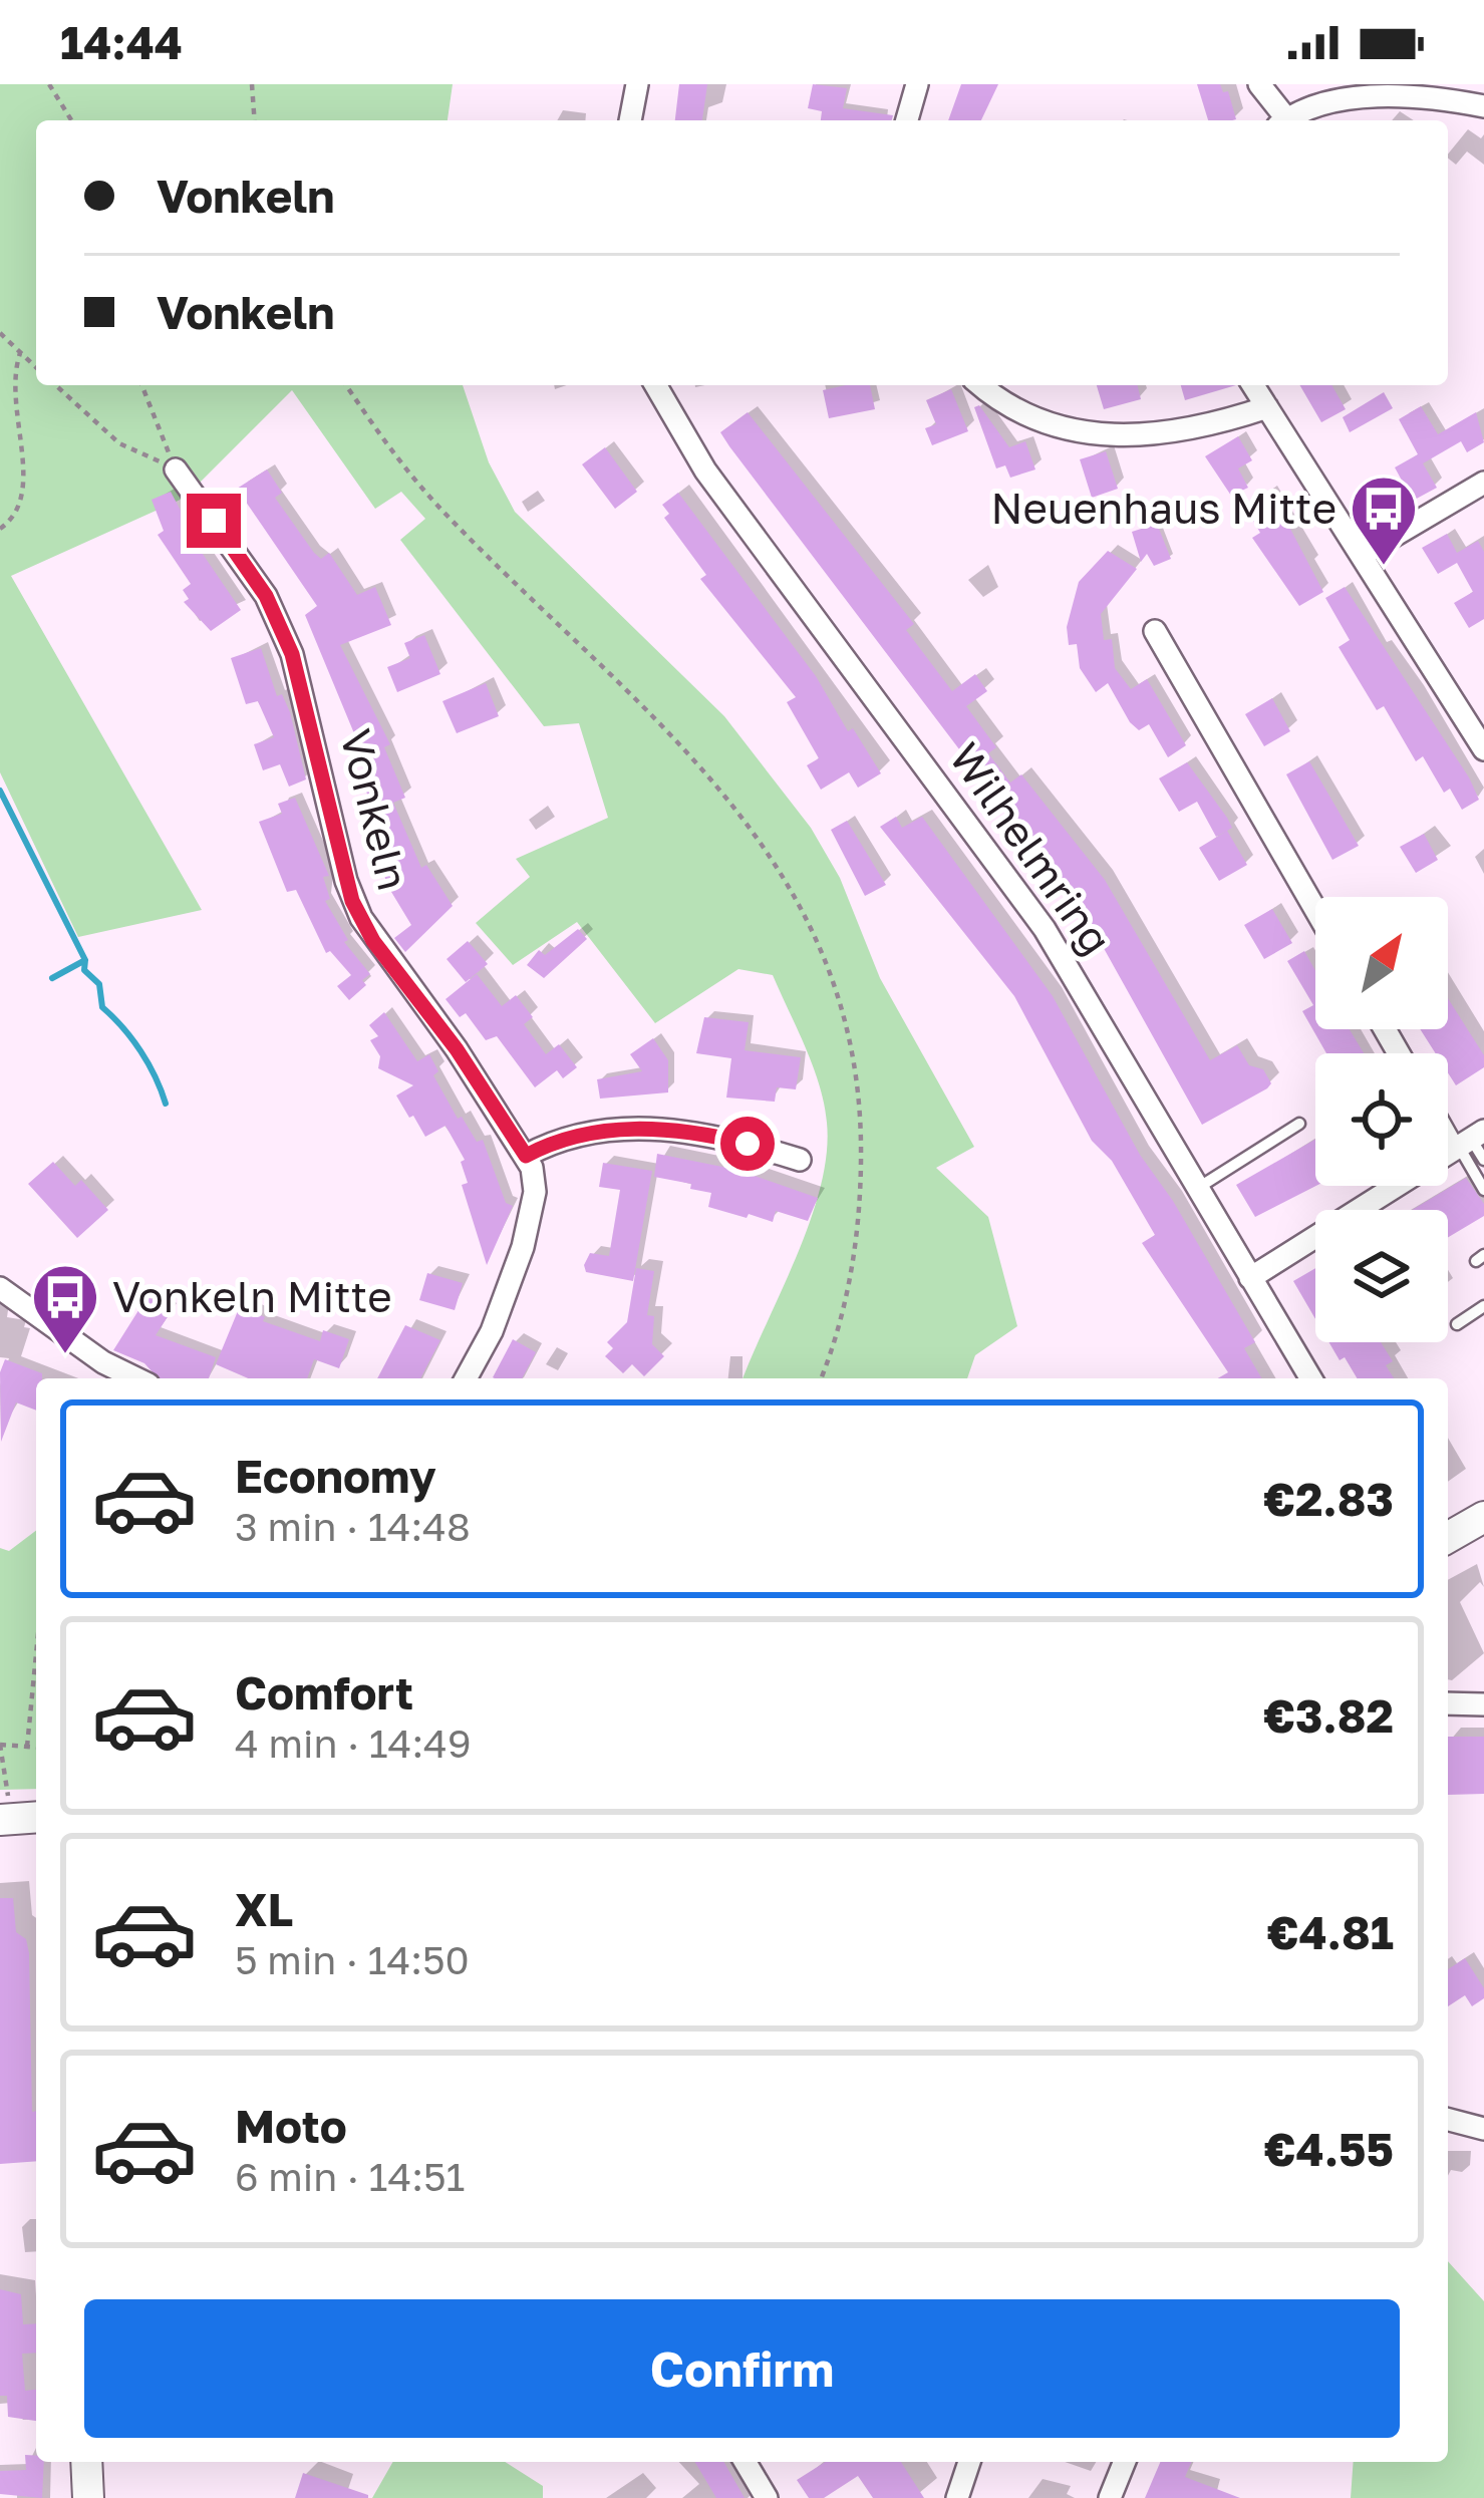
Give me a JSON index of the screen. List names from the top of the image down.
{
  "streets": {
    "street": ["Vonkeln", "Wilhelmring"]
  },
  "places": {
    "bus stop": ["Neuenhaus Mitte", "Vonkeln Mitte"]
  },
  "north": "top right",
  "page": {
    "status": "14:44",
    "banner": ["Vonkeln", "Vonkeln"],
    "list": [
      {
        "name": "Economy",
        "note": "3 min · 14:48",
        "value": "€2.83"
      },
      {
        "name": "Comfort",
        "note": "4 min · 14:49",
        "value": "€3.82"
      },
      {
        "name": "XL",
        "note": "5 min · 14:50",
        "value": "€4.81"
      },
      {
        "name": "Moto",
        "note": "6 min · 14:51",
        "value": "€4.55"
      }
    ],
    "buttons": "Confirm"
  }
}
